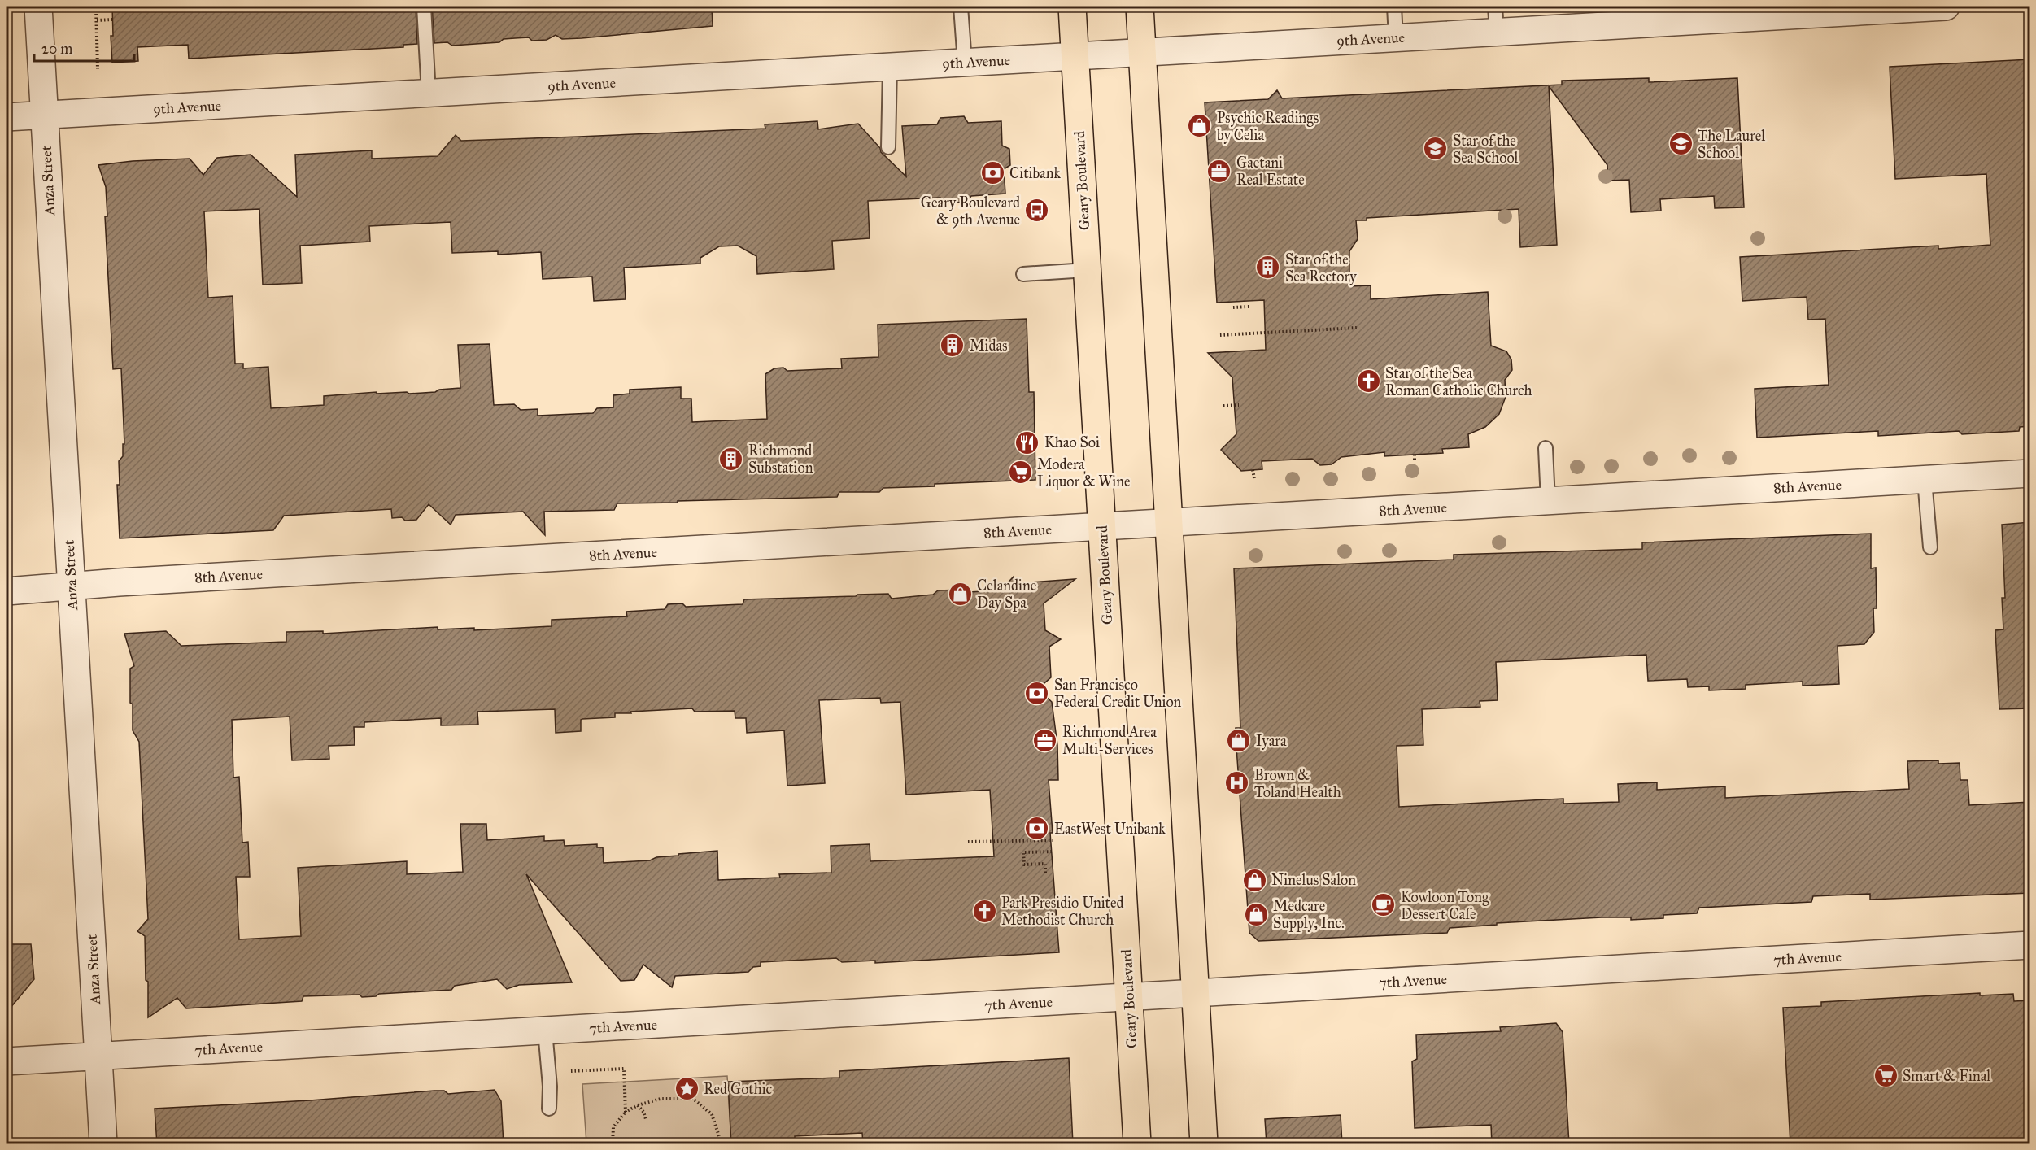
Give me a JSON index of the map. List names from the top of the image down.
{
  "streets": {
    "main road": ["Geary Boulevard"],
    "street": [
      "9th Avenue",
      "Anza Street",
      "8th Avenue",
      "7th Avenue"
    ]
  },
  "crossings": [
    ["9th Avenue", "Anza Street"],
    ["9th Avenue", "Geary Boulevard"],
    ["Anza Street", "8th Avenue"],
    ["Anza Street", "7th Avenue"],
    ["Geary Boulevard", "8th Avenue"],
    ["Geary Boulevard", "7th Avenue"]
  ],
  "places": {
    "shop": [
      "Psychic Readings by Celia",
      "Celandine Day Spa",
      "Iyara",
      "Ninelus Salon",
      "Medcare Supply, Inc."
    ],
    "school or university": ["The Laurel School", "Star of the Sea School"],
    "office": ["Gaetani Real Estate", "Richmond Area Multi-Services"],
    "bank": ["Citibank", "San Francisco Federal Credit Union", "EastWest Unibank"],
    "bus stop": ["Geary Boulevard & 9th Avenue"],
    "building": ["Star of the Sea Rectory", "Midas", "Richmond Substation"],
    "church": ["Star of the Sea Roman Catholic Church", "Park Presidio United Methodist Church"],
    "restaurant": ["Khao Soi"],
    "supermarket": ["Modera Liquor & Wine", "Smart & Final"],
    "hospital": ["Brown & Toland Health"],
    "cafe": ["Kowloon Tong Dessert Cafe"],
    "place": ["Red Gothic"]
  },
  "scale_bar": "20 m"
}
